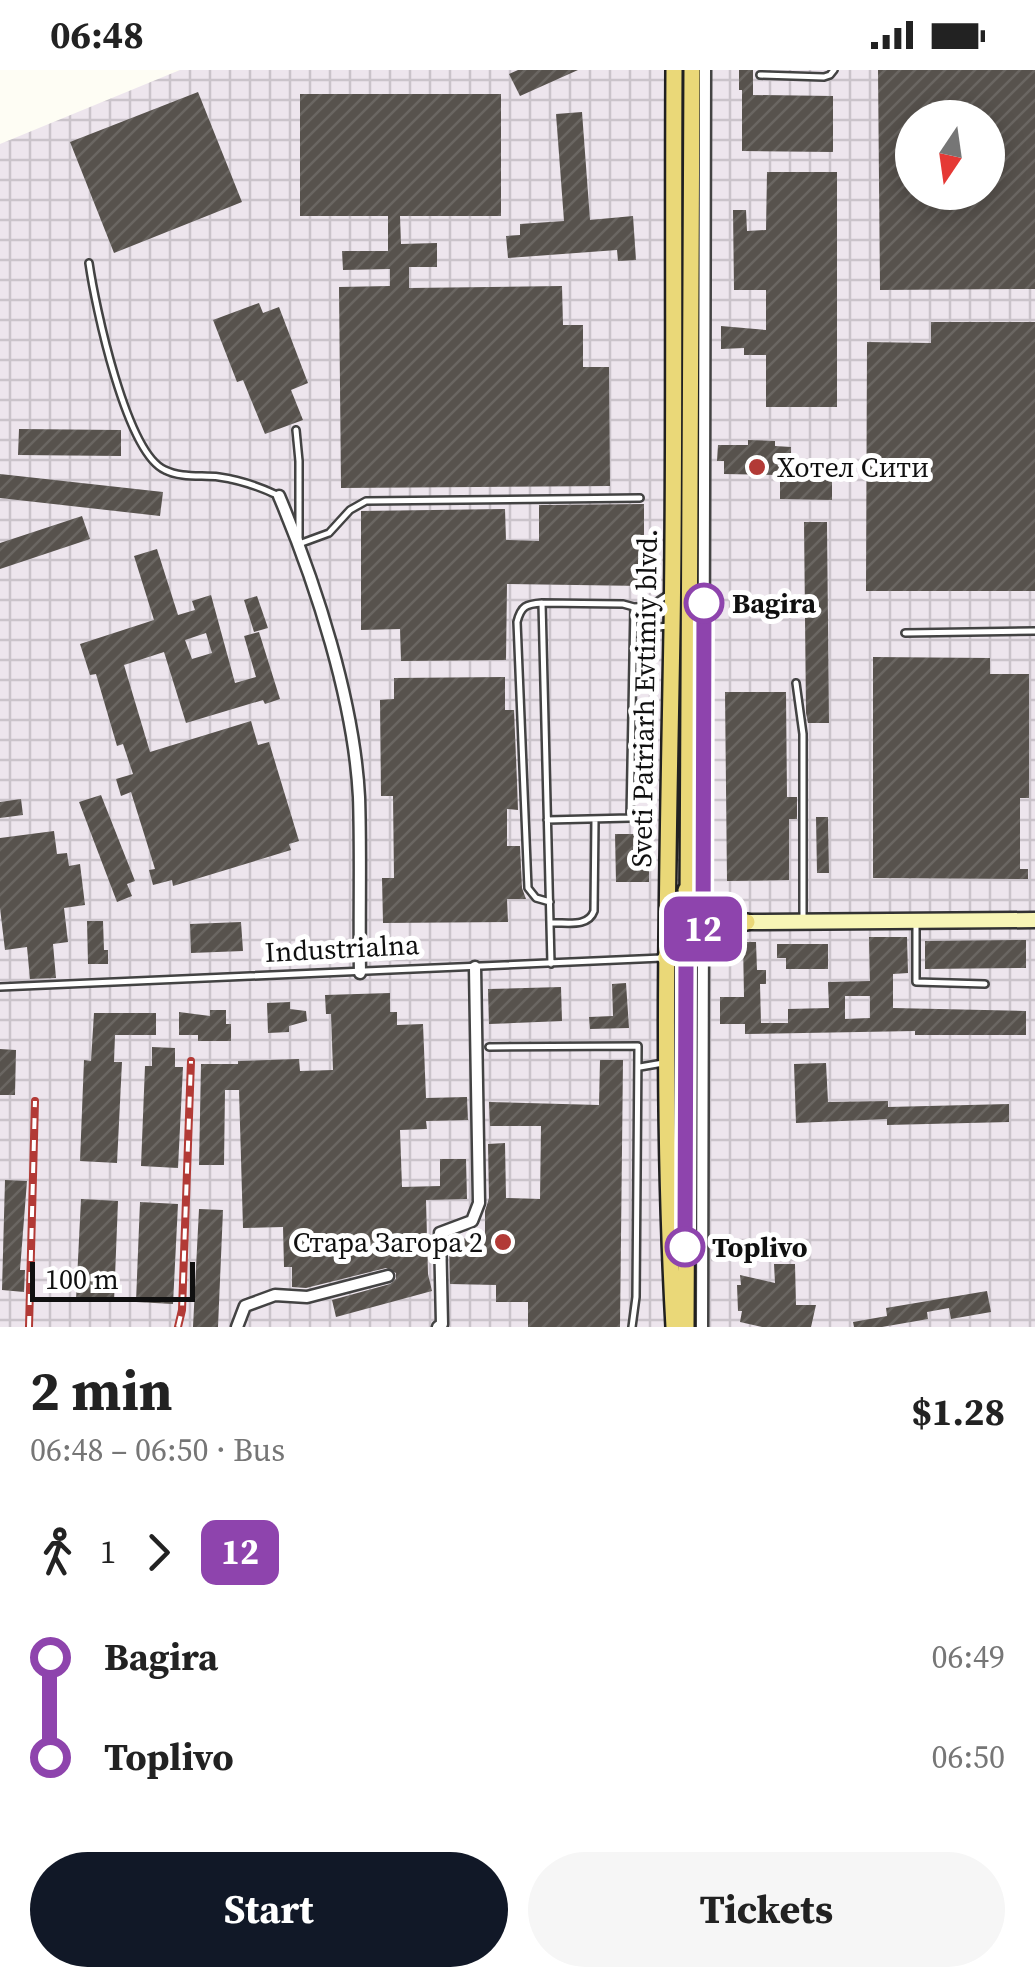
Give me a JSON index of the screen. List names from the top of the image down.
{
  "streets": {
    "main road": ["Sveti Patriarh Evtimiy blvd."],
    "street": ["Industrialna"]
  },
  "crossings": [
    ["Sveti Patriarh Evtimiy blvd.", "Industrialna"]
  ],
  "places": [
    "Хотел Сити",
    "Bagira",
    "Стара Загора 2",
    "Toplivo"
  ],
  "lines": ["bus line 12"],
  "scale_bar": "100 m",
  "north": "bottom",
  "page": {
    "status": "06:48",
    "on_map": "12",
    "scale": "100 m",
    "heading": ["2 min", "06:48 – 06:50 · Bus", "$1.28"],
    "legs": ["1", "12"],
    "list": [
      {
        "name": "Bagira",
        "value": "06:49"
      },
      {
        "name": "Toplivo",
        "value": "06:50"
      }
    ],
    "buttons": ["Start", "Tickets"]
  }
}
